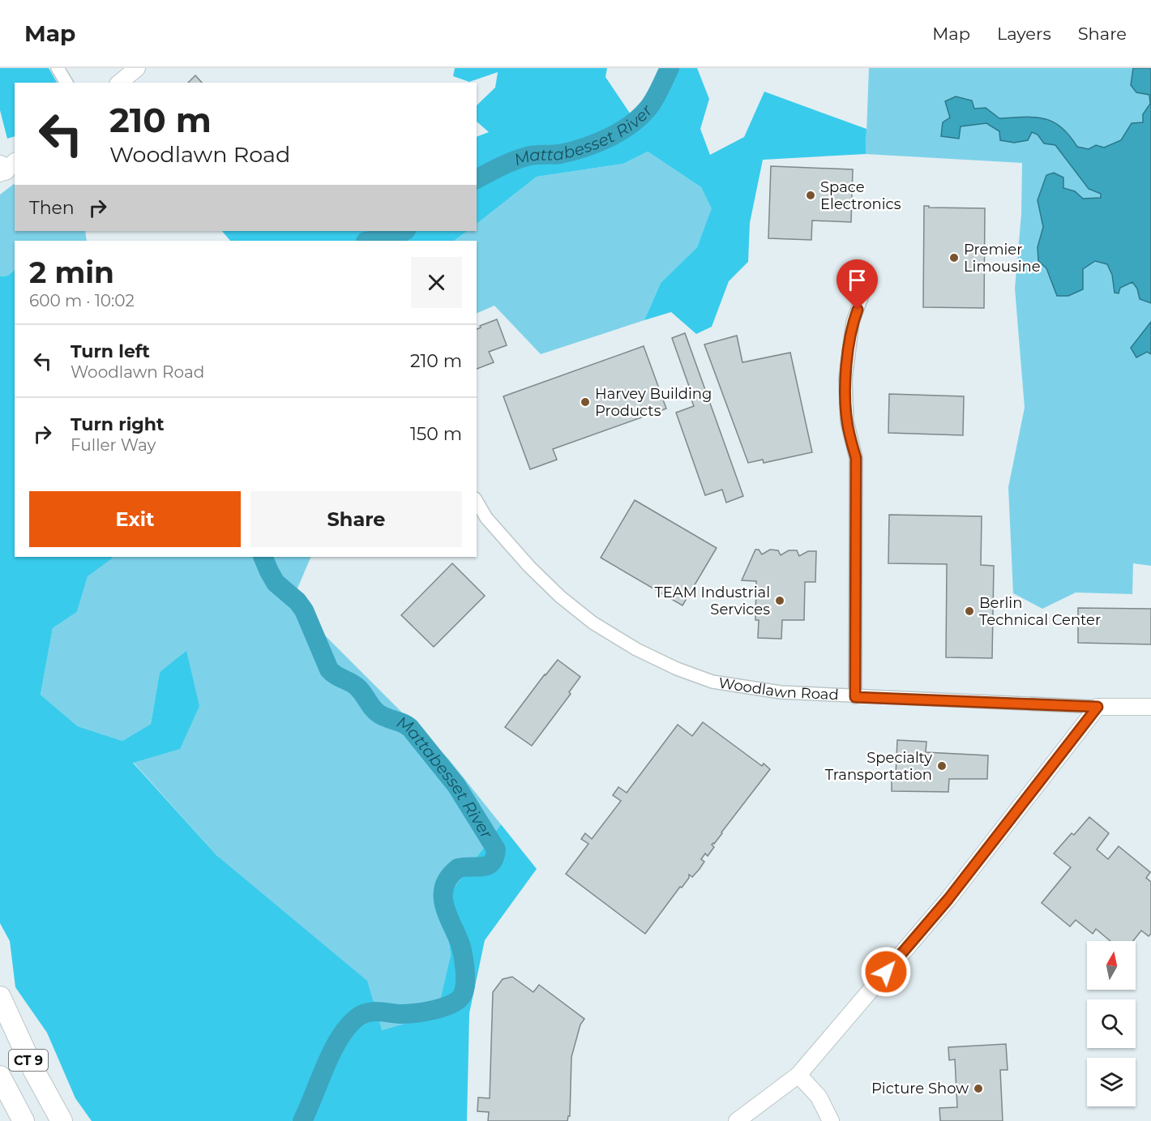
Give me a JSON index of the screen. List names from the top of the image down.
{
  "streets": {
    "highway": ["CT 9"],
    "street": ["Woodlawn Road"]
  },
  "water": ["Mattabesset River"],
  "places": [
    "Space Electronics",
    "Premier Limousine",
    "Harvey Building Products",
    "TEAM Industrial Services",
    "Berlin Technical Center",
    "Specialty Transportation",
    "Picture Show"
  ],
  "north": "top",
  "page": {
    "header": "Map",
    "nav": ["Map", "Layers", "Share"],
    "turn": ["210 m", "Woodlawn Road"],
    "then": "Then",
    "heading": ["2 min", "600 m · 10:02"],
    "list": [
      {
        "name": "Turn left",
        "note": "Woodlawn Road",
        "value": "210 m"
      },
      {
        "name": "Turn right",
        "note": "Fuller Way",
        "value": "150 m"
      }
    ],
    "buttons": ["Exit", "Share"]
  }
}
